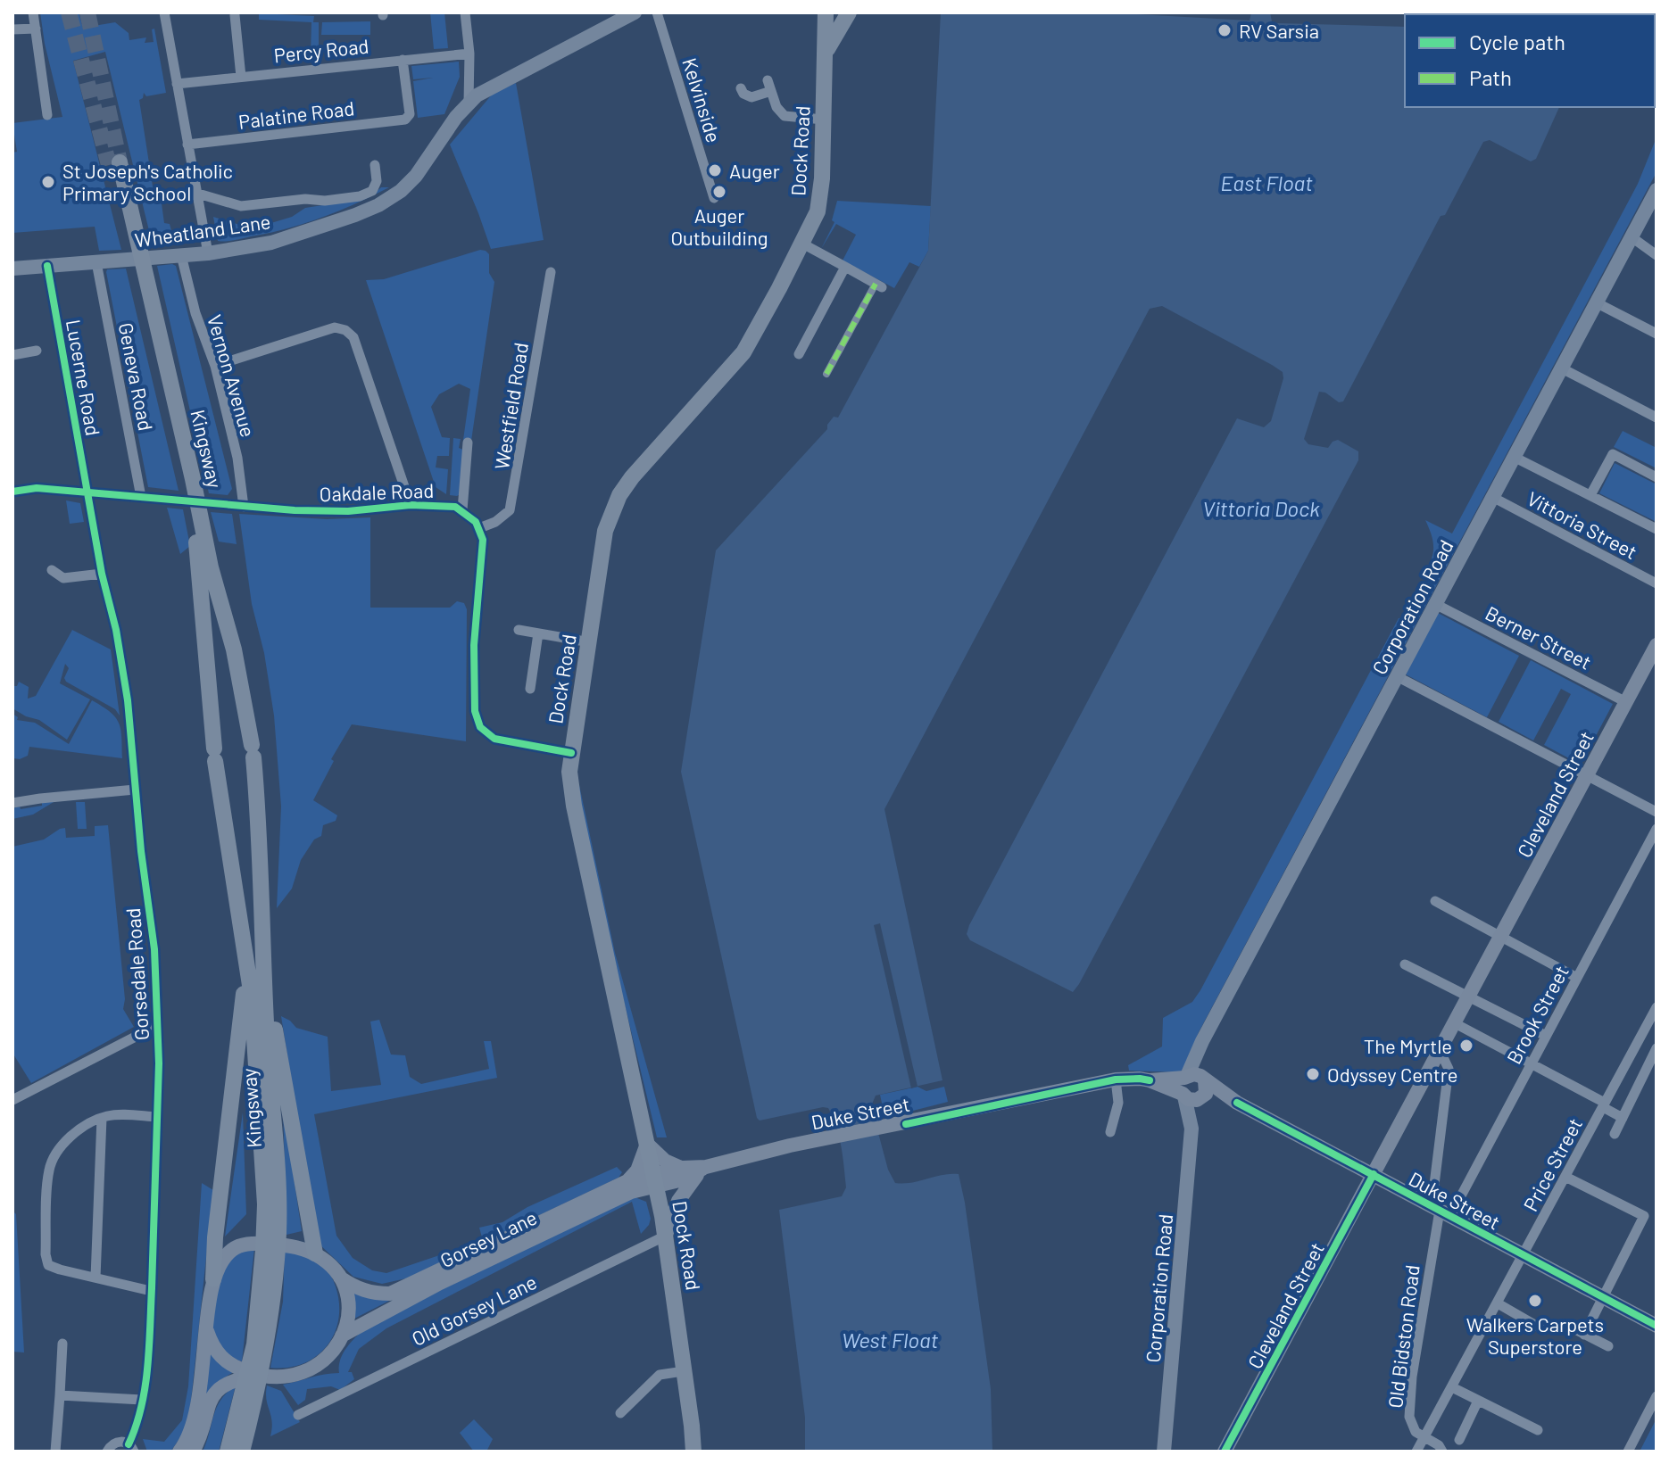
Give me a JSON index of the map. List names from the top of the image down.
{
  "streets": {
    "highway": ["Dock Road", "Kingsway"],
    "main road": [
      "Wheatland Lane",
      "Corporation Road",
      "Cleveland Street",
      "Duke Street",
      "Gorsey Lane"
    ],
    "street": [
      "Percy Road",
      "Kelvinside",
      "Palatine Road",
      "Vernon Avenue",
      "Geneva Road",
      "Lucerne Road",
      "Westfield Road",
      "Oakdale Road",
      "Vittoria Street",
      "Berner Street",
      "Gorsedale Road",
      "Brook Street",
      "Price Street",
      "Old Gorsey Lane",
      "Old Bidston Road"
    ]
  },
  "crossings": [
    ["Percy Road", "Palatine Road"],
    ["Dock Road", "Duke Street"],
    ["Dock Road", "Gorsey Lane"],
    ["Dock Road", "Old Gorsey Lane"],
    ["Wheatland Lane", "Vernon Avenue"],
    ["Wheatland Lane", "Geneva Road"],
    ["Wheatland Lane", "Lucerne Road"],
    ["Vernon Avenue", "Oakdale Road"],
    ["Geneva Road", "Oakdale Road"],
    ["Lucerne Road", "Oakdale Road"],
    ["Lucerne Road", "Gorsedale Road"],
    ["Westfield Road", "Oakdale Road"],
    ["Oakdale Road", "Gorsedale Road"],
    ["Vittoria Street", "Corporation Road"],
    ["Corporation Road", "Berner Street"],
    ["Corporation Road", "Duke Street"],
    ["Berner Street", "Cleveland Street"],
    ["Cleveland Street", "Duke Street"],
    ["Cleveland Street", "Old Bidston Road"],
    ["Brook Street", "Duke Street"],
    ["Brook Street", "Old Bidston Road"],
    ["Duke Street", "Price Street"],
    ["Duke Street", "Gorsey Lane"],
    ["Duke Street", "Old Bidston Road"],
    ["Price Street", "Old Bidston Road"]
  ],
  "water": ["East Float", "Vittoria Dock", "West Float"],
  "places": [
    "RV Sarsia",
    "Auger",
    "St Joseph's Catholic Primary School",
    "Auger Outbuilding",
    "The Myrtle",
    "Odyssey Centre",
    "Walkers Carpets Superstore"
  ],
  "legend": ["Cycle path", "Path"]
}
